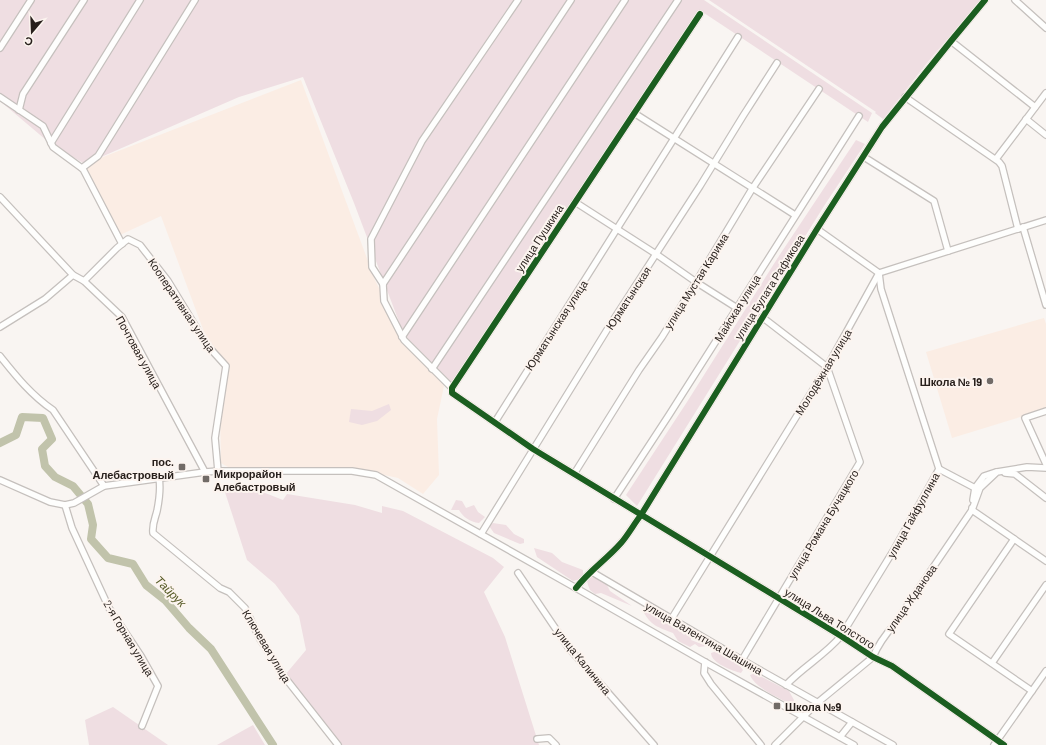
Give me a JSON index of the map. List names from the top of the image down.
{
  "streets": {
    "street": [
      "улица Пушкина",
      "улица Мустая Карима",
      "улица Булата Рафикова",
      "Юрматынская",
      "Кооперативная улица",
      "Майская улица",
      "Юрматынская улица",
      "Почтовая улица",
      "Молодёжная улица",
      "улица Гайфуллина",
      "улица Романа Бучацкого",
      "улица Жданова",
      "улица Льва Толстого",
      "2-я Горная улица",
      "улица Валентина Шашина",
      "Ключевая улица",
      "улица Калинина"
    ]
  },
  "crossings": [
    ["улица Мустая Карима", "улица Льва Толстого"],
    ["улица Булата Рафикова", "улица Льва Толстого"],
    ["улица Булата Рафикова", "улица Валентина Шашина"],
    ["Юрматынская", "улица Льва Толстого"],
    ["Майская улица", "улица Льва Толстого"],
    ["Молодёжная улица", "улица Гайфуллина"],
    ["Молодёжная улица", "улица Романа Бучацкого"],
    ["Молодёжная улица", "улица Льва Толстого"],
    ["Молодёжная улица", "улица Валентина Шашина"],
    ["улица Гайфуллина", "улица Льва Толстого"],
    ["улица Гайфуллина", "улица Валентина Шашина"],
    ["улица Романа Бучацкого", "улица Льва Толстого"],
    ["улица Романа Бучацкого", "улица Валентина Шашина"],
    ["улица Жданова", "улица Льва Толстого"],
    ["улица Жданова", "улица Валентина Шашина"]
  ],
  "water": ["Тайрук"],
  "places": {
    "other": ["Школа № 19"],
    "transit": ["пос. Алебастровый", "Микрорайон Алебастровый", "Школа №9"]
  },
  "north": "bottom"
}
